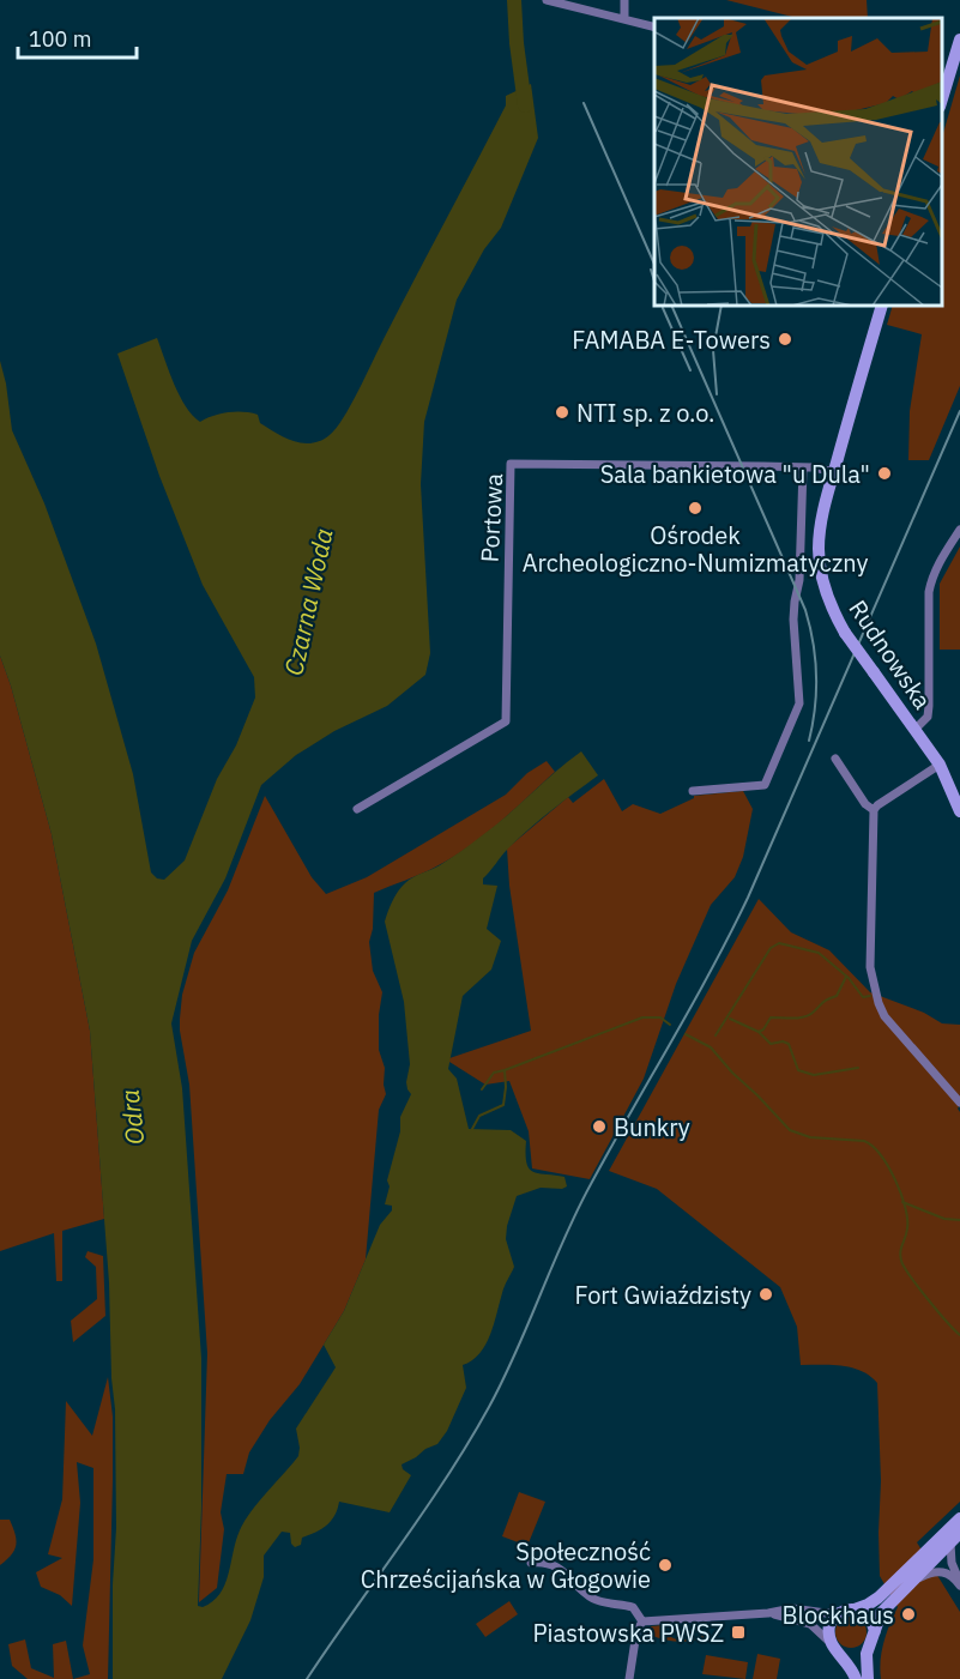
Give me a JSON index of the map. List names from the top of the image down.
{
  "streets": {
    "main road": ["Rudnowska"],
    "street": ["Portowa"]
  },
  "crossings": [
    ["Portowa", "Rudnowska"]
  ],
  "water": ["Czarna Woda", "Odra"],
  "places": {
    "other": [
      "FAMABA E-Towers",
      "NTI sp. z o.o.",
      "Sala bankietowa \"u Dula\"",
      "Ośrodek Archeologiczno-Numizmatyczny",
      "Bunkry",
      "Fort Gwiaździsty",
      "Społeczność Chrześcijańska w Głogowie",
      "Blockhaus"
    ],
    "transit": ["Piastowska PWSZ"]
  },
  "scale_bar": "100 m"
}
